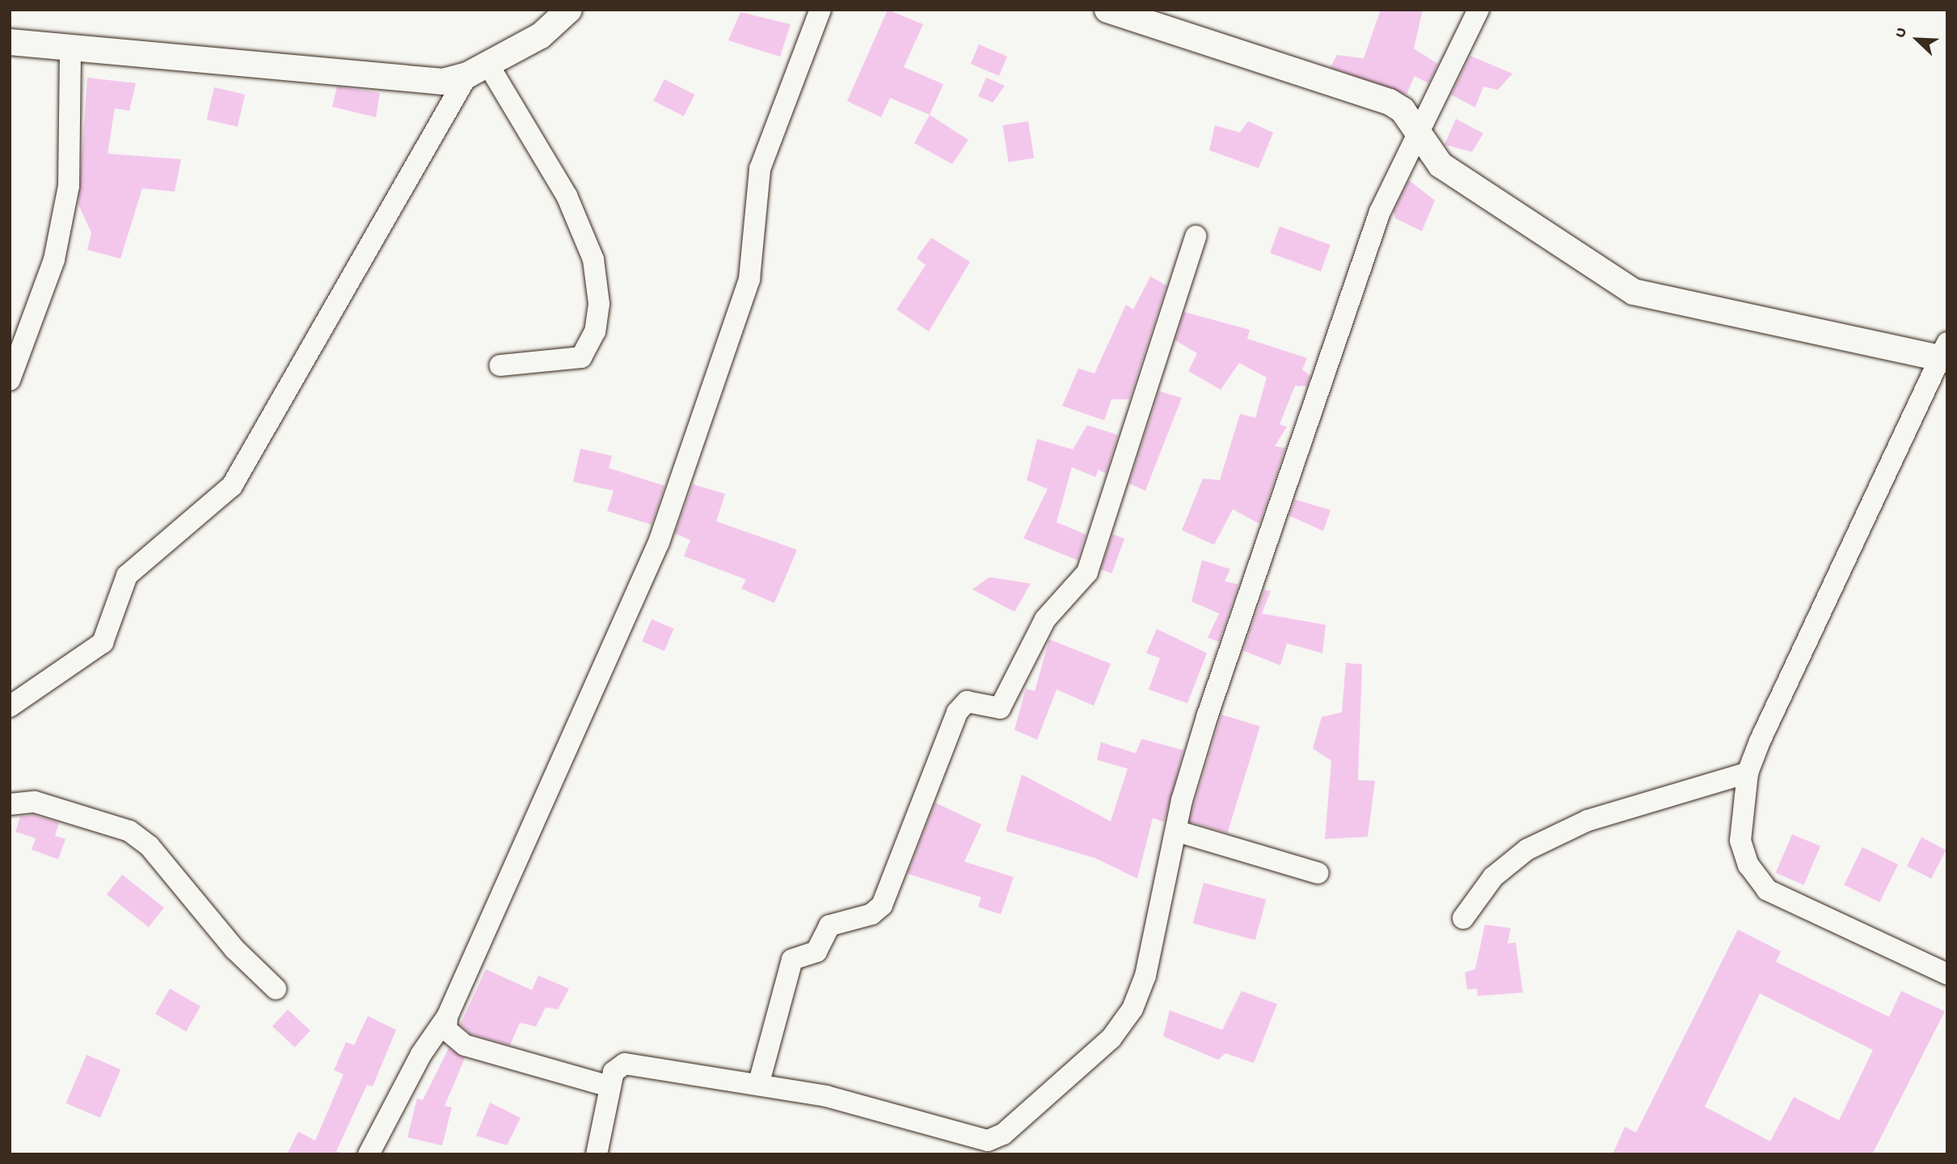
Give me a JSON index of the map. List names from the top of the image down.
{
  "north": "top left"
}
